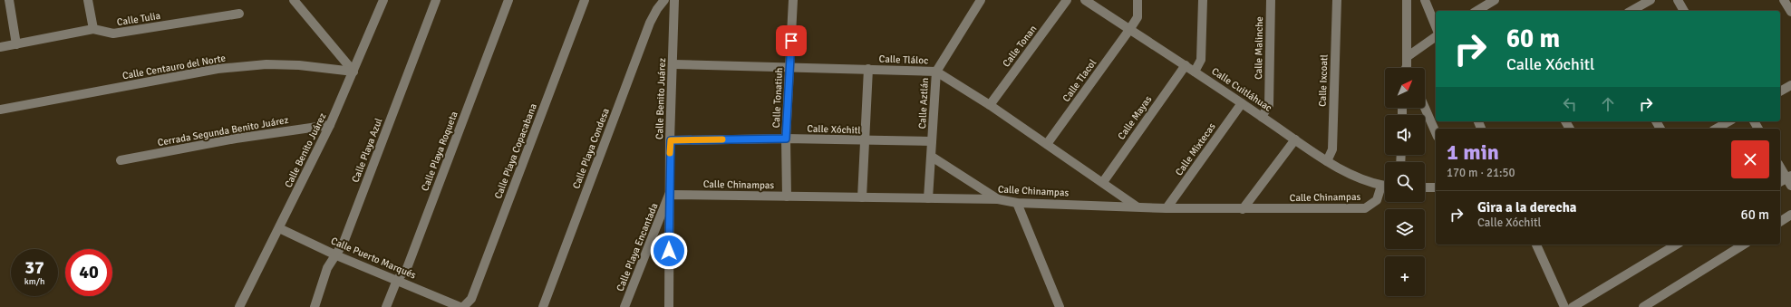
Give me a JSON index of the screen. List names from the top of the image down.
{
  "streets": {
    "street": [
      "Calle Tulia",
      "Calle Tonan",
      "Calle Malinche",
      "Calle Tláloc",
      "Calle Centauro del Norte",
      "Calle Tlacol",
      "Calle Ixcoatl",
      "Calle Cuitláhuac",
      "Calle Tonatiuh",
      "Calle Benito Juárez",
      "Calle Aztlán",
      "Calle Mayas",
      "Calle Xóchitl",
      "Cerrada Segunda Benito Juárez",
      "Calle Playa Condesa",
      "Calle Mixtecas",
      "Calle Playa Azul",
      "Calle Playa Roqueta",
      "Calle Playa Copacabana",
      "Calle Chinampas",
      "Calle Playa Encantada",
      "Calle Puerto Marqués"
    ]
  },
  "crossings": [
    ["Calle Tonan", "Calle Tláloc"],
    ["Calle Malinche", "Calle Cuitláhuac"],
    ["Calle Tláloc", "Calle Tlacol"],
    ["Calle Tláloc", "Calle Tonatiuh"],
    ["Calle Tláloc", "Calle Benito Juárez"],
    ["Calle Tláloc", "Calle Aztlán"],
    ["Calle Tláloc", "Calle Mayas"],
    ["Calle Tláloc", "Calle Chinampas"],
    ["Calle Centauro del Norte", "Calle Benito Juárez"],
    ["Calle Tlacol", "Calle Cuitláhuac"],
    ["Calle Ixcoatl", "Calle Cuitláhuac"],
    ["Calle Cuitláhuac", "Calle Mayas"],
    ["Calle Cuitláhuac", "Calle Mixtecas"],
    ["Calle Cuitláhuac", "Calle Chinampas"],
    ["Calle Tonatiuh", "Calle Xóchitl"],
    ["Calle Tonatiuh", "Calle Chinampas"],
    ["Calle Benito Juárez", "Calle Xóchitl"],
    ["Calle Benito Juárez", "Cerrada Segunda Benito Juárez"],
    ["Calle Benito Juárez", "Calle Chinampas"],
    ["Calle Benito Juárez", "Calle Playa Encantada"],
    ["Calle Benito Juárez", "Calle Puerto Marqués"],
    ["Calle Aztlán", "Calle Xóchitl"],
    ["Calle Aztlán", "Calle Chinampas"],
    ["Calle Mixtecas", "Calle Chinampas"],
    ["Calle Playa Azul", "Calle Puerto Marqués"],
    ["Calle Playa Roqueta", "Calle Puerto Marqués"],
    ["Calle Playa Copacabana", "Calle Puerto Marqués"],
    ["Calle Chinampas", "Calle Playa Encantada"]
  ],
  "north": "top right",
  "page": {
    "turn": ["60 m", "Calle Xóchitl"],
    "map_buttons": "+",
    "heading": ["1 min", "170 m · 21:50"],
    "list": [
      {
        "name": "Gira a la derecha",
        "note": "Calle Xóchitl",
        "value": "60 m"
      }
    ],
    "speed": "37 km/h",
    "limit": "40"
  }
}
